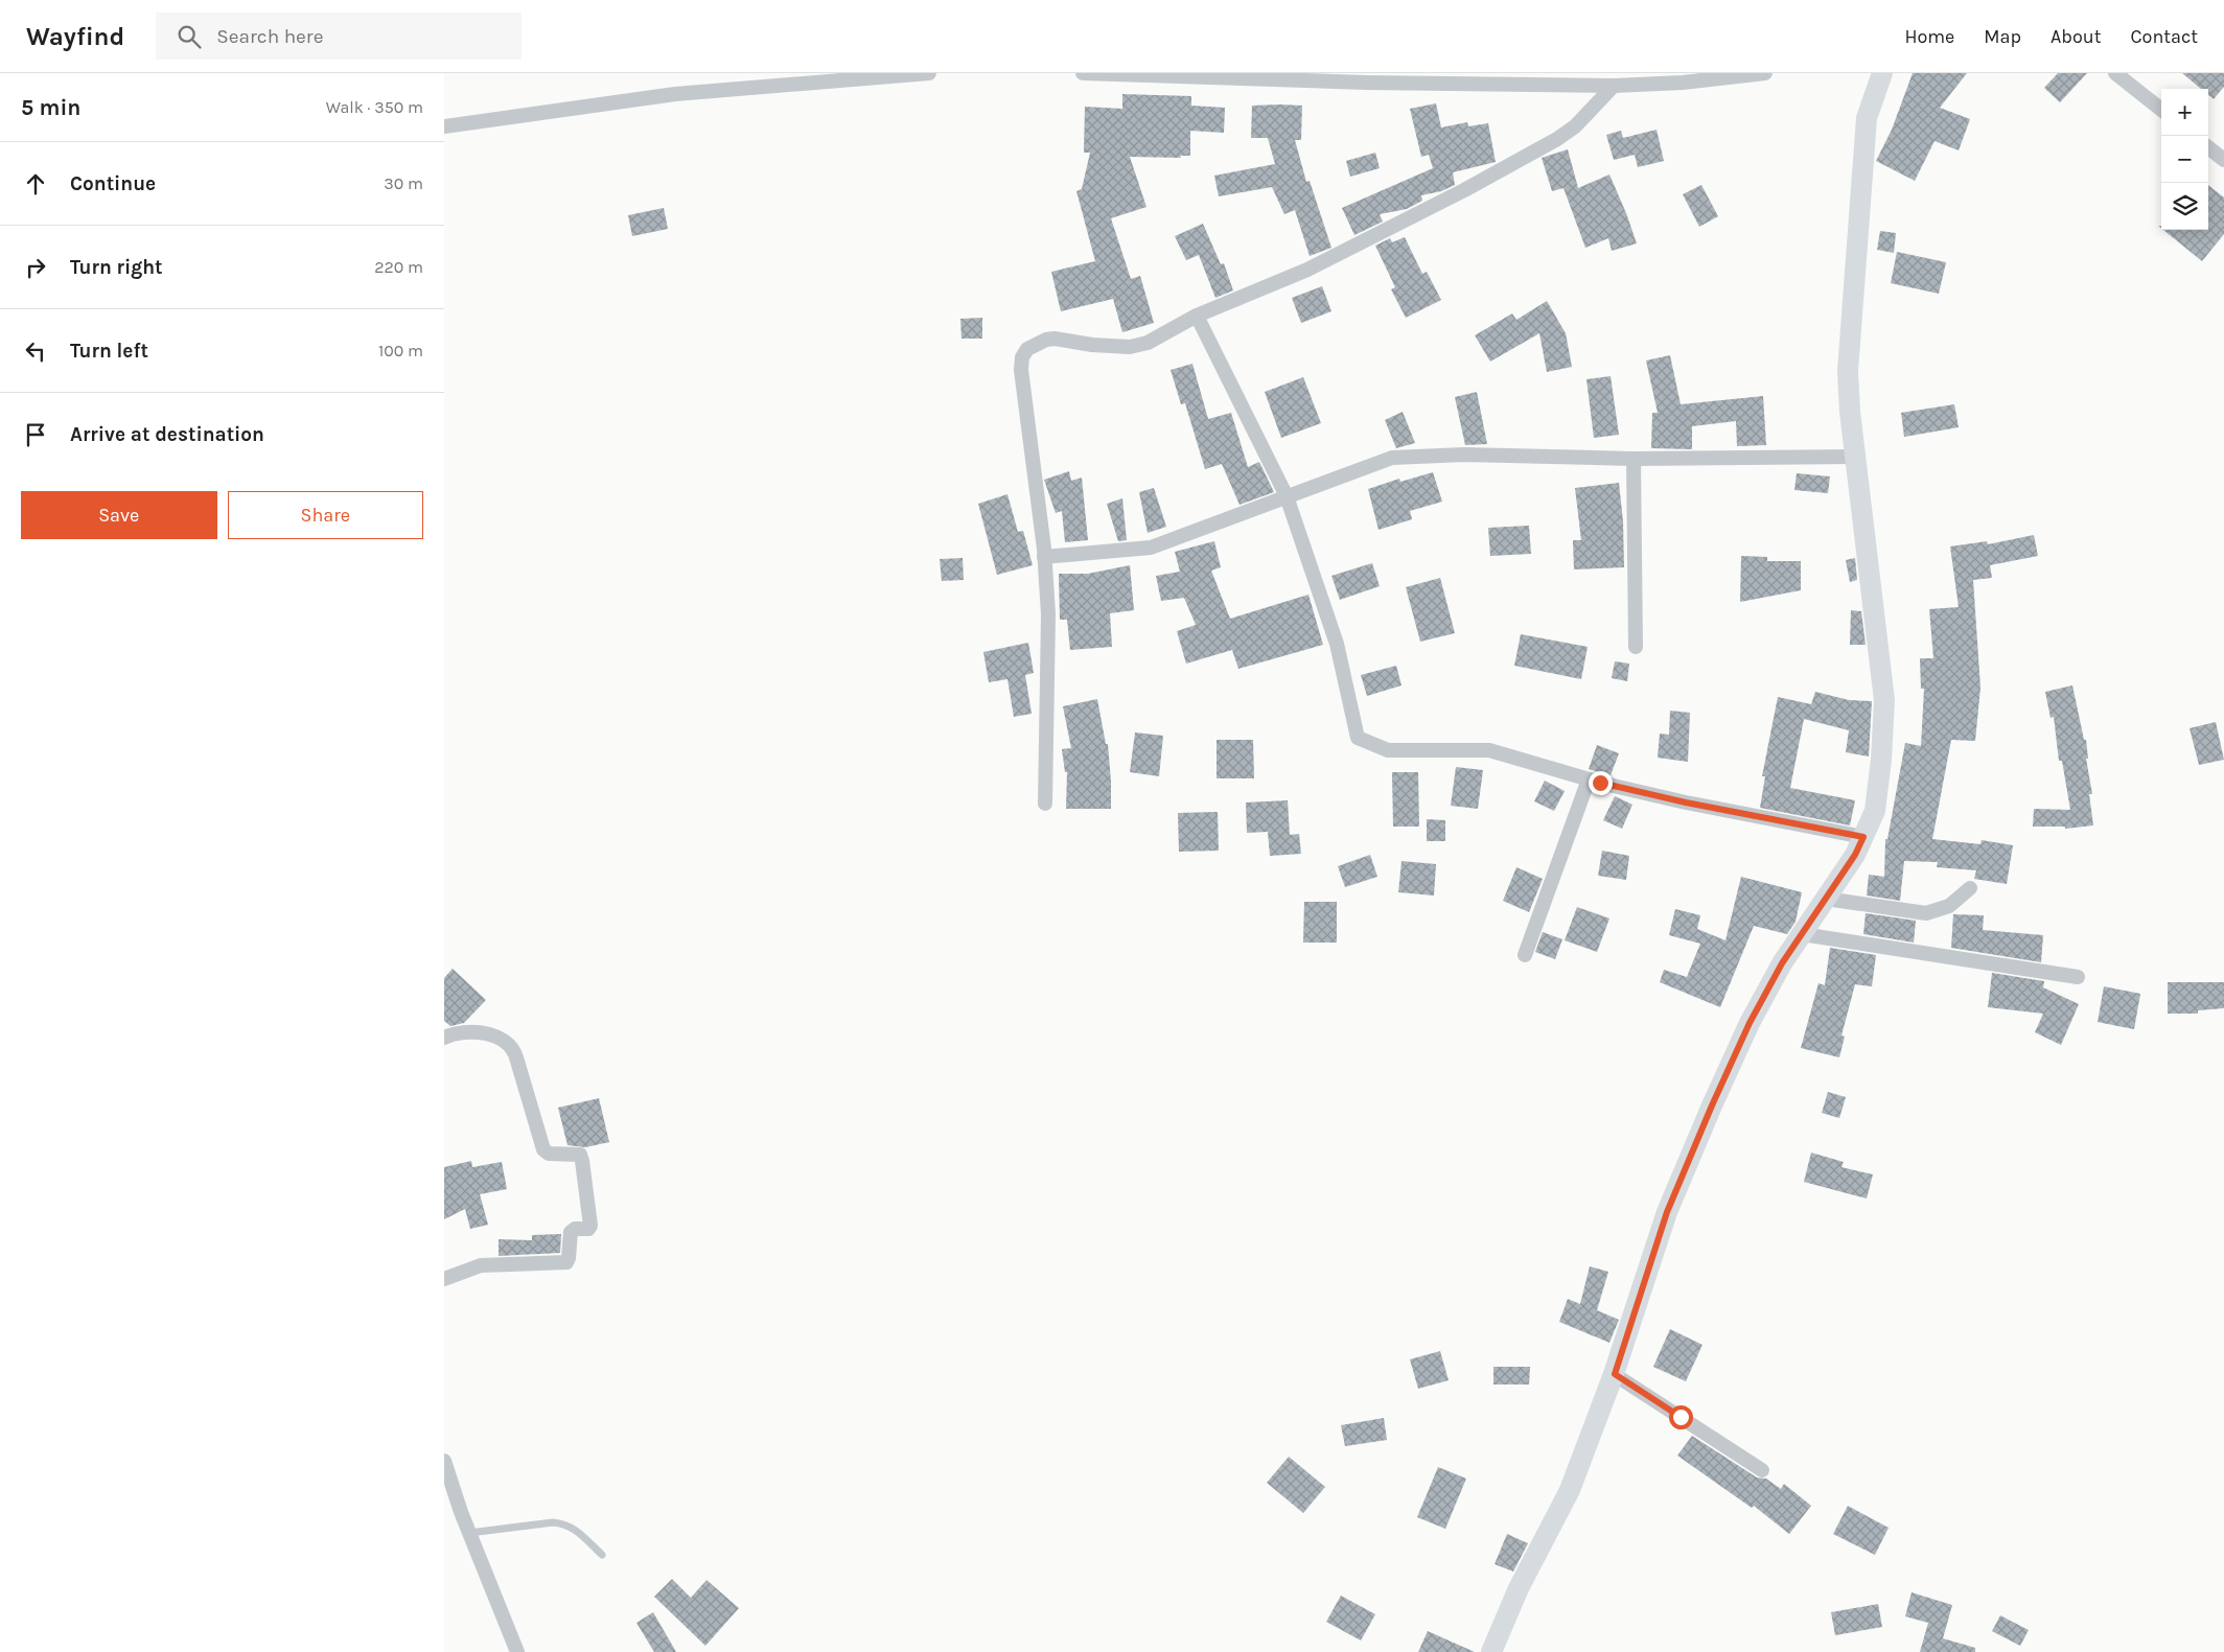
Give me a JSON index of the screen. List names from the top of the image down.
{
  "page": {
    "header": "Wayfind",
    "search": "Search here",
    "nav": [
      "Home",
      "Map",
      "About",
      "Contact"
    ],
    "heading": ["5 min", "Walk · 350 m"],
    "map_buttons": ["+", "−"],
    "list": [
      ["Continue", "30 m"],
      ["Turn right", "220 m"],
      ["Turn left", "100 m"],
      "Arrive at destination"
    ],
    "buttons": ["Save", "Share"]
  }
}
